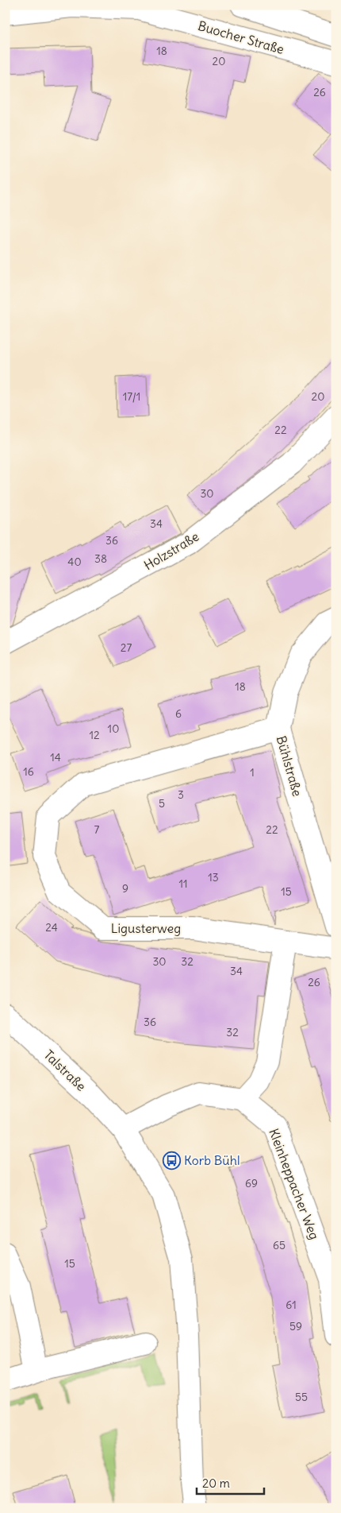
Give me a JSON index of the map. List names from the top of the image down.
{
  "streets": {
    "street": [
      "Buocher Straße",
      "Holzstraße",
      "Bühlstraße",
      "Ligusterweg",
      "Talstraße",
      "Kleinheppacher Weg"
    ]
  },
  "crossings": [
    ["Bühlstraße", "Ligusterweg"]
  ],
  "places": {
    "bus stop": ["Korb Bühl"]
  },
  "house_numbers": [
    "18",
    "20",
    "26",
    "17/1",
    "20",
    "22",
    "30",
    "34",
    "36",
    "38",
    "40",
    "27",
    "18",
    "6",
    "10",
    "12",
    "14",
    "16",
    "1",
    "3",
    "5",
    "7",
    "22",
    "13",
    "11",
    "9",
    "15",
    "24",
    "30",
    "32",
    "34",
    "26",
    "36",
    "32",
    "69",
    "65",
    "15",
    "61",
    "59",
    "55"
  ],
  "scale_bar": "20 m"
}
